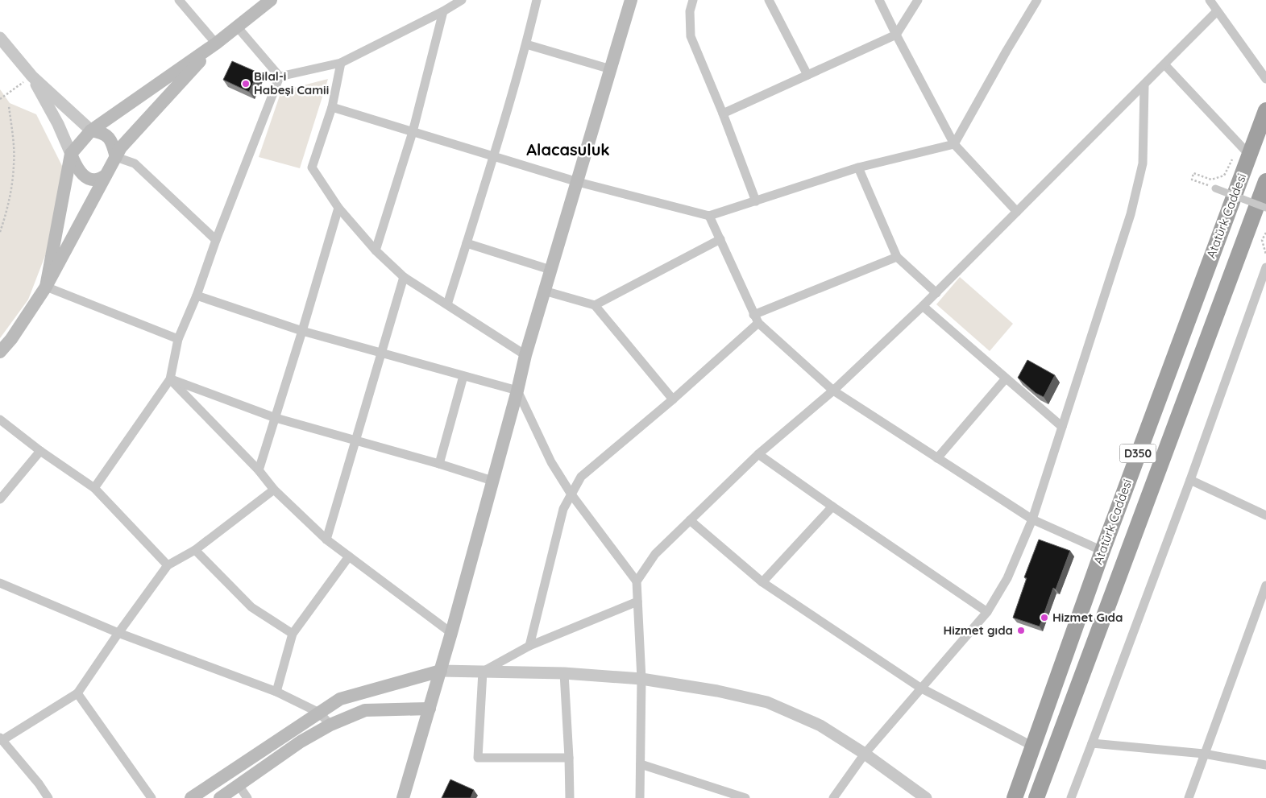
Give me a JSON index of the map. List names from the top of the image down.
{
  "streets": {
    "highway": ["Atatürk Caddesi", "D350"]
  },
  "districts": ["Alacasuluk"],
  "places": ["Bilal-i Habeşi Camii", "Hizmet Gıda", "Hizmet gıda"]
}
